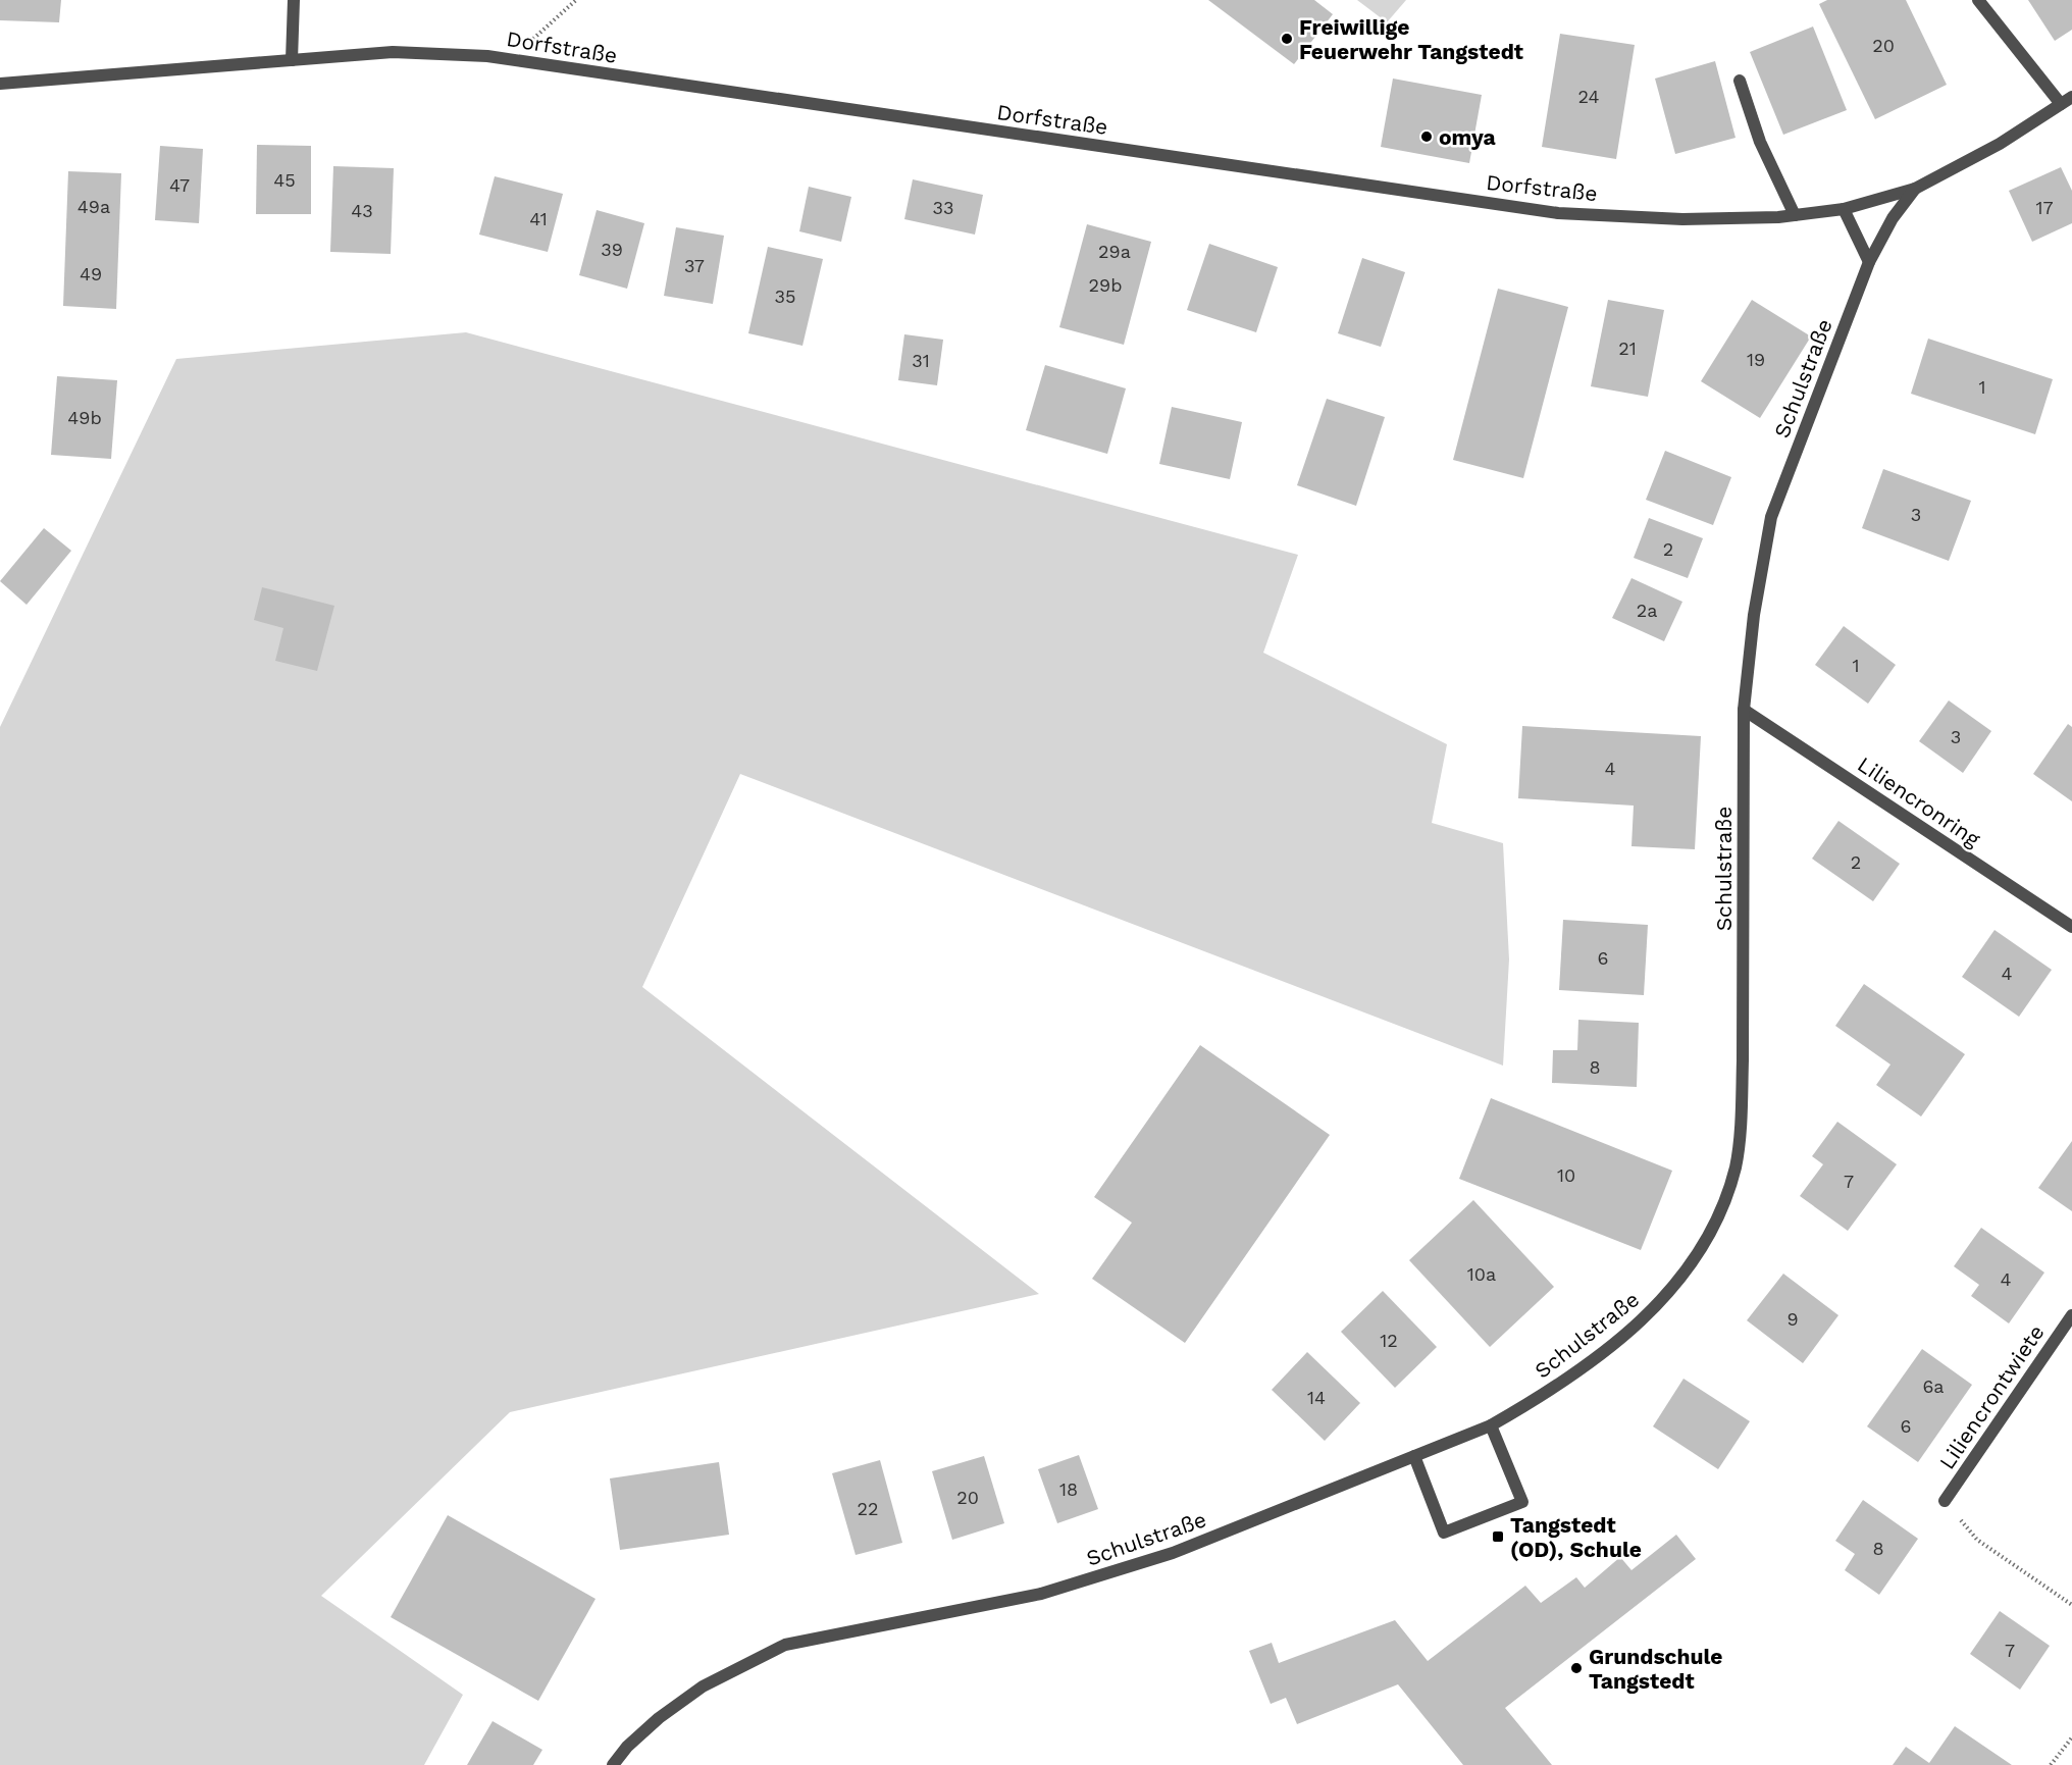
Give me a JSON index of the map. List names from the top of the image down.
{
  "streets": {
    "street": [
      "Dorfstraße",
      "Schulstraße",
      "Liliencronring",
      "Liliencrontwiete"
    ]
  },
  "crossings": [
    ["Dorfstraße", "Schulstraße"],
    ["Schulstraße", "Liliencronring"]
  ],
  "places": {
    "other": ["Freiwillige Feuerwehr Tangstedt", "omya", "Grundschule Tangstedt"],
    "transit": ["Tangstedt (OD), Schule"]
  },
  "house_numbers": [
    "20",
    "24",
    "45",
    "47",
    "49a",
    "33",
    "17",
    "43",
    "41",
    "39",
    "29a",
    "37",
    "49",
    "29b",
    "35",
    "21",
    "19",
    "31",
    "1",
    "49b",
    "3",
    "2",
    "2a",
    "1",
    "3",
    "4",
    "2",
    "6",
    "4",
    "8",
    "10",
    "7",
    "10a",
    "4",
    "9",
    "12",
    "6a",
    "14",
    "6",
    "18",
    "20",
    "22",
    "8",
    "7"
  ]
}
